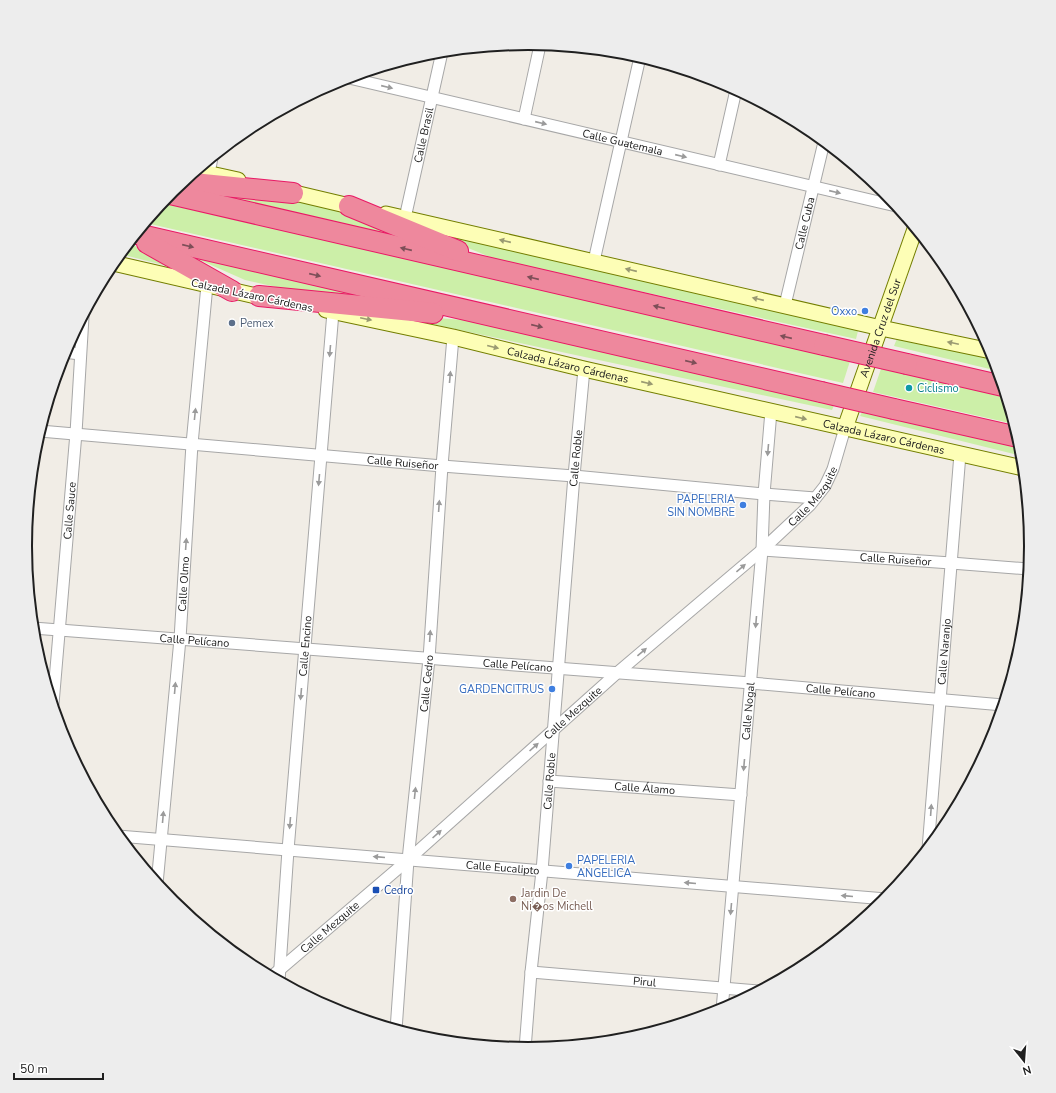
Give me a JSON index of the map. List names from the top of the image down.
{
  "streets": {
    "main road": ["Calzada Lázaro Cárdenas", "Avenida Cruz del Sur"],
    "street": [
      "Calle Brasil",
      "Calle Guatemala",
      "Calle Cuba",
      "Calle Roble",
      "Calle Ruiseñor",
      "Calle Mezquite",
      "Calle Sauce",
      "Calle Olmo",
      "Calle Pelícano",
      "Calle Encino",
      "Calle Naranjo",
      "Calle Cedro",
      "Calle Nogal",
      "Calle Álamo",
      "Calle Eucalipto",
      "Pirul"
    ]
  },
  "crossings": [
    ["Calle Brasil", "Calle Guatemala"],
    ["Calle Guatemala", "Calle Cuba"],
    ["Calzada Lázaro Cárdenas", "Avenida Cruz del Sur"],
    ["Calzada Lázaro Cárdenas", "Calle Roble"],
    ["Calzada Lázaro Cárdenas", "Calle Mezquite"],
    ["Calzada Lázaro Cárdenas", "Calle Olmo"],
    ["Calzada Lázaro Cárdenas", "Calle Encino"],
    ["Calzada Lázaro Cárdenas", "Calle Naranjo"],
    ["Calzada Lázaro Cárdenas", "Calle Cedro"],
    ["Calzada Lázaro Cárdenas", "Calle Nogal"],
    ["Avenida Cruz del Sur", "Calle Mezquite"],
    ["Calle Roble", "Calle Ruiseñor"],
    ["Calle Roble", "Calle Mezquite"],
    ["Calle Roble", "Calle Pelícano"],
    ["Calle Roble", "Calle Álamo"],
    ["Calle Roble", "Calle Eucalipto"],
    ["Calle Roble", "Pirul"],
    ["Calle Ruiseñor", "Calle Mezquite"],
    ["Calle Ruiseñor", "Calle Sauce"],
    ["Calle Ruiseñor", "Calle Olmo"],
    ["Calle Ruiseñor", "Calle Encino"],
    ["Calle Ruiseñor", "Calle Naranjo"],
    ["Calle Ruiseñor", "Calle Cedro"],
    ["Calle Ruiseñor", "Calle Nogal"],
    ["Calle Mezquite", "Calle Pelícano"],
    ["Calle Mezquite", "Calle Cedro"],
    ["Calle Mezquite", "Calle Nogal"],
    ["Calle Mezquite", "Calle Eucalipto"],
    ["Calle Sauce", "Calle Pelícano"],
    ["Calle Olmo", "Calle Pelícano"],
    ["Calle Olmo", "Calle Eucalipto"],
    ["Calle Pelícano", "Calle Encino"],
    ["Calle Pelícano", "Calle Naranjo"],
    ["Calle Pelícano", "Calle Cedro"],
    ["Calle Pelícano", "Calle Nogal"],
    ["Calle Encino", "Calle Eucalipto"],
    ["Calle Cedro", "Calle Eucalipto"],
    ["Calle Nogal", "Calle Álamo"],
    ["Calle Nogal", "Calle Eucalipto"],
    ["Calle Nogal", "Pirul"]
  ],
  "one_way": [
    "Calle Guatemala",
    "Calle Mezquite",
    "Calle Olmo",
    "Calle Encino",
    "Calle Naranjo",
    "Calle Cedro",
    "Calle Nogal",
    "Calle Eucalipto"
  ],
  "places": {
    "other": [
      "Oxxo",
      "Pemex",
      "Ciclismo",
      "PAPELERIA SIN NOMBRE",
      "GARDENCITRUS",
      "PAPELERIA ANGELICA",
      "Jardin De Ni�os Michell"
    ],
    "transit": ["Cedro"]
  },
  "scale_bar": "50 m",
  "north": "bottom"
}
